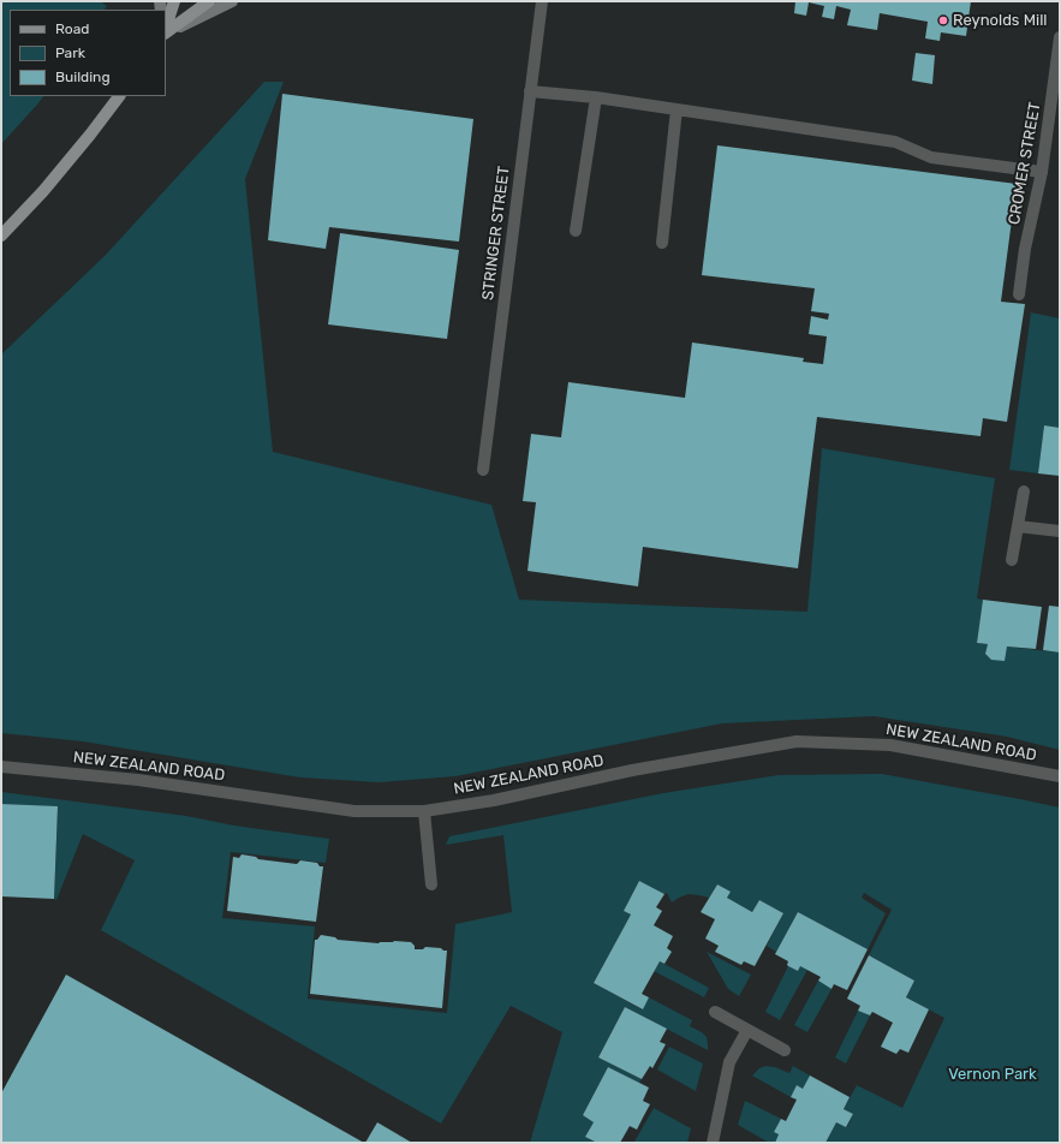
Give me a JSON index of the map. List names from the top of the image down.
{
  "streets": {
    "street": ["CROMER STREET", "STRINGER STREET", "NEW ZEALAND ROAD"]
  },
  "parks": ["Vernon Park"],
  "places": ["Reynolds Mill"],
  "legend": ["Road", "Park", "Building"]
}
